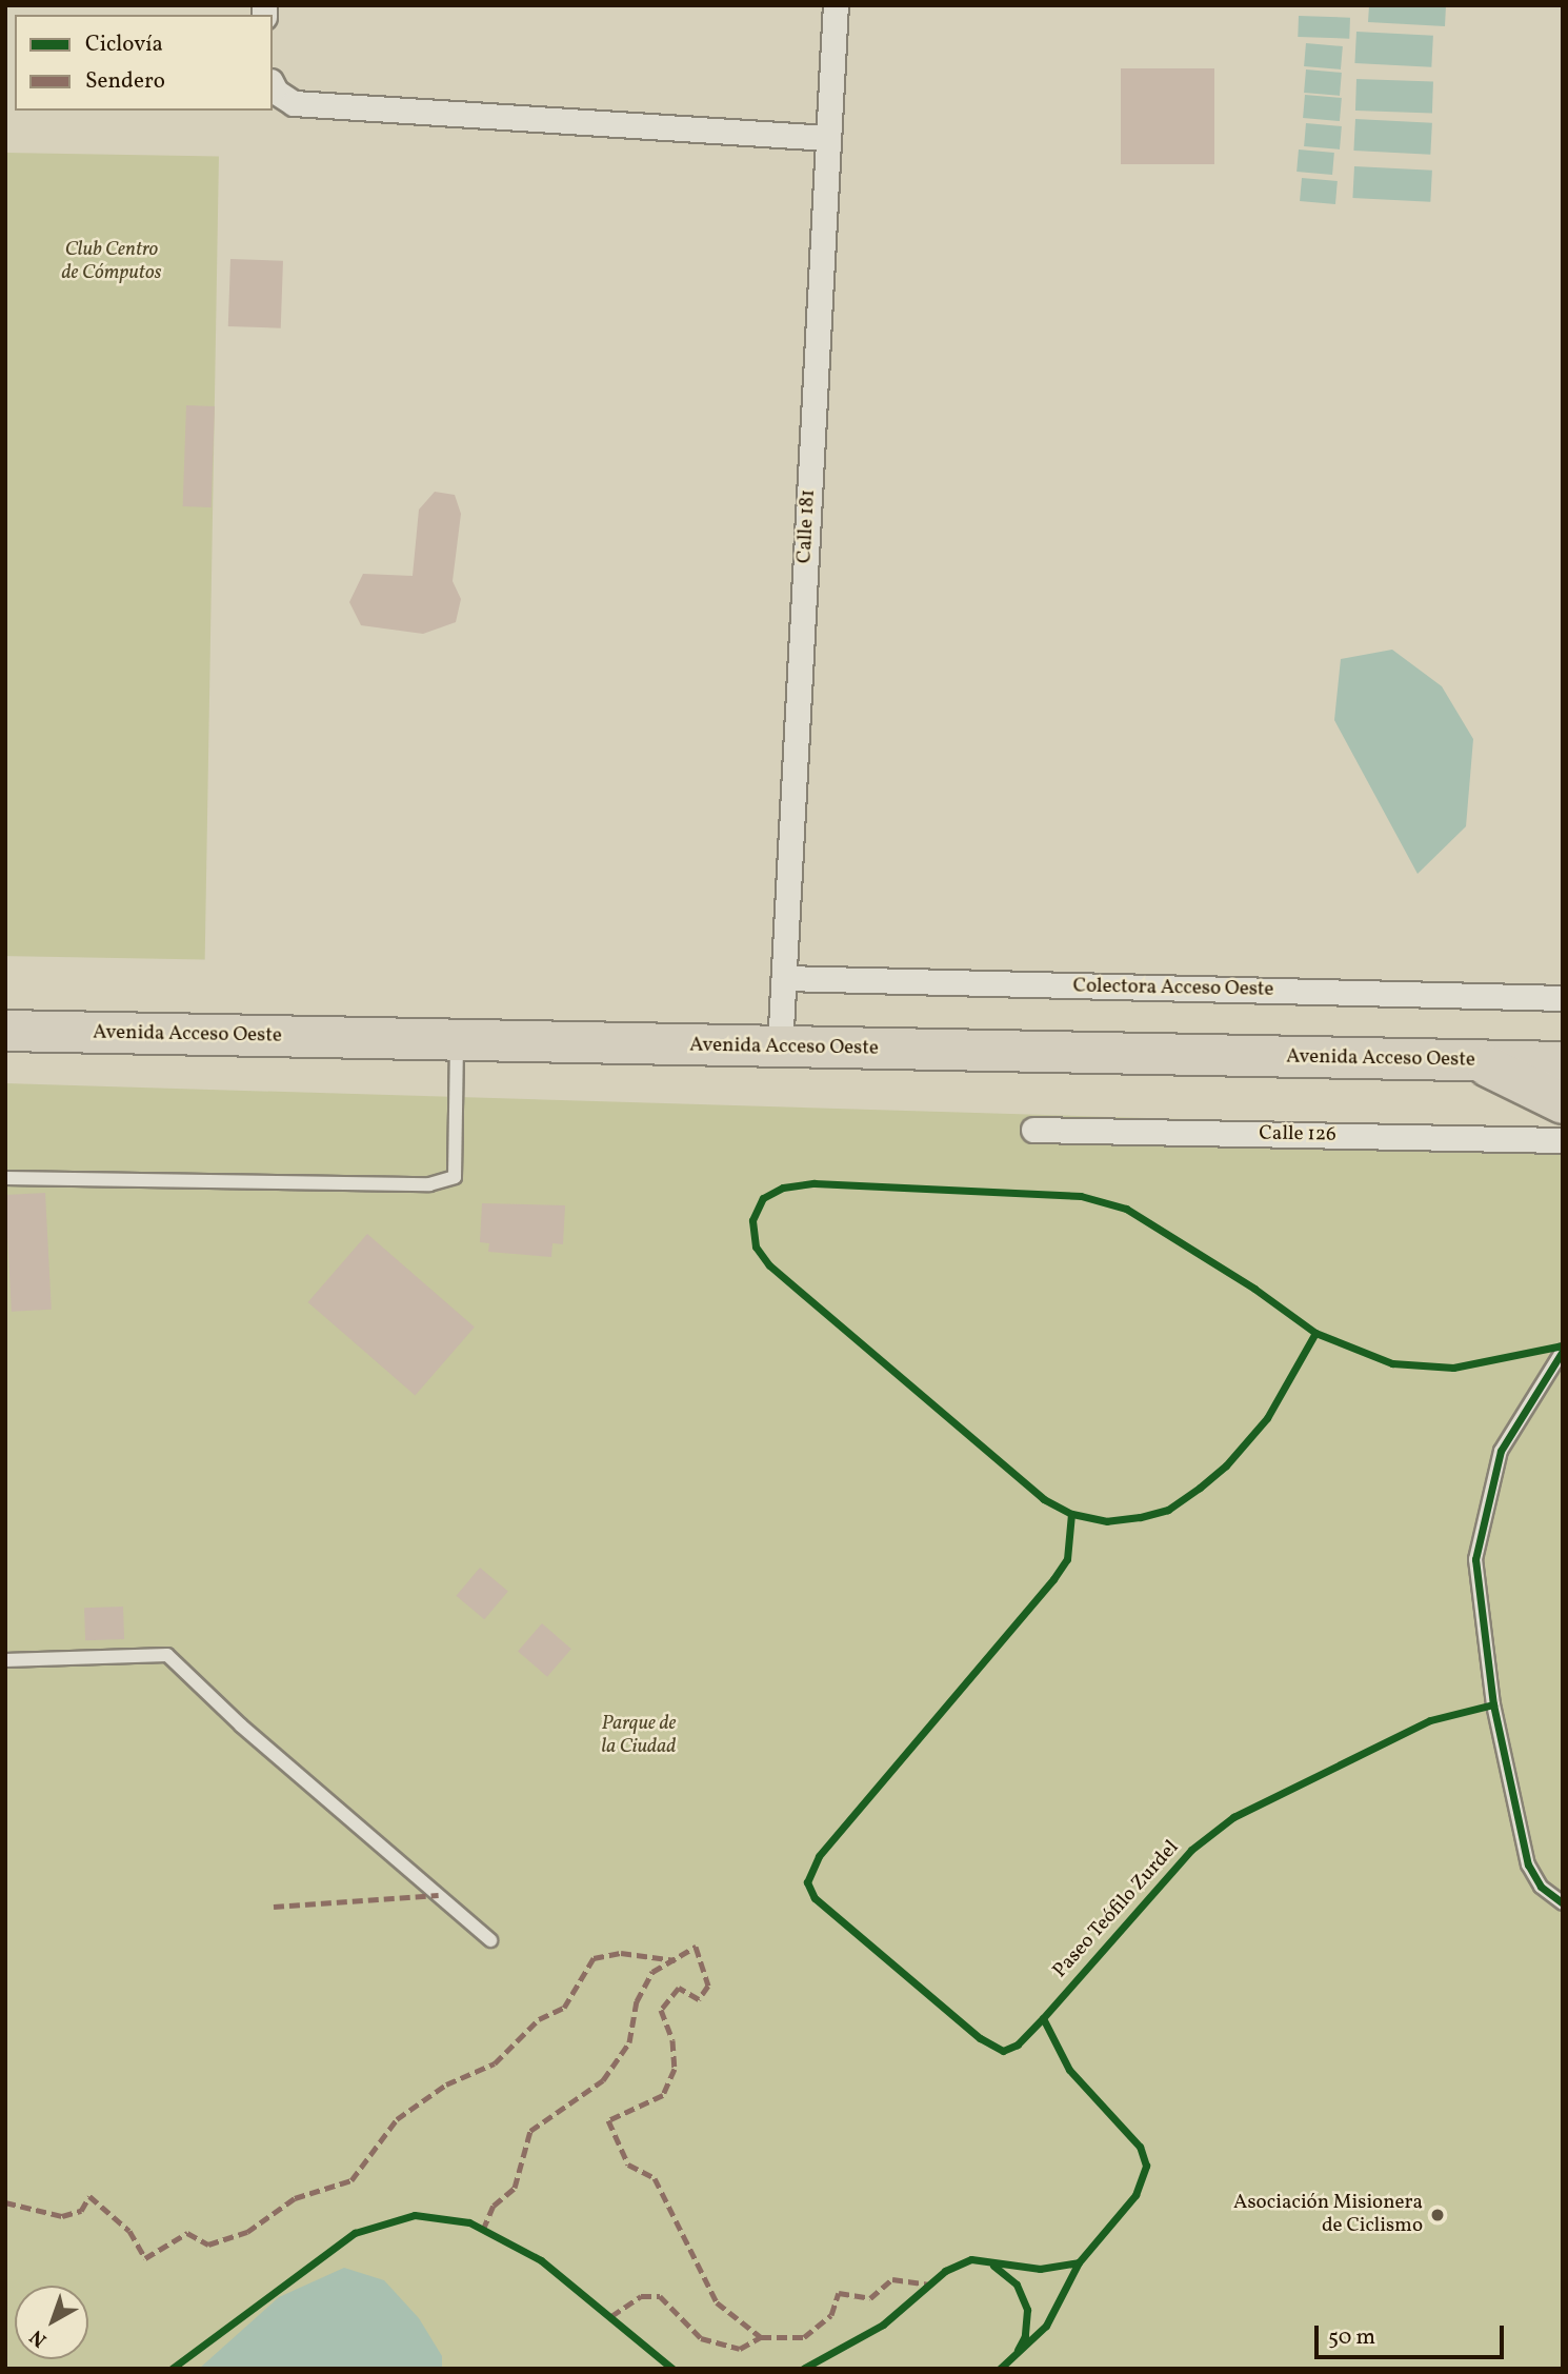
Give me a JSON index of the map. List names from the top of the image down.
{
  "streets": {
    "highway": ["Avenida Acceso Oeste"],
    "street": ["Calle 181", "Colectora Acceso Oeste", "Calle 126"],
    "cycle path": ["Paseo Teófilo Zurdel"]
  },
  "crossings": [
    ["Calle 181", "Colectora Acceso Oeste"],
    ["Calle 181", "Avenida Acceso Oeste"]
  ],
  "parks": ["Club Centro de Cómputos", "Parque de la Ciudad"],
  "places": ["Asociación Misionera de Ciclismo"],
  "legend": ["Ciclovía", "Sendero"],
  "scale_bar": "50 m",
  "north": "bottom left"
}
